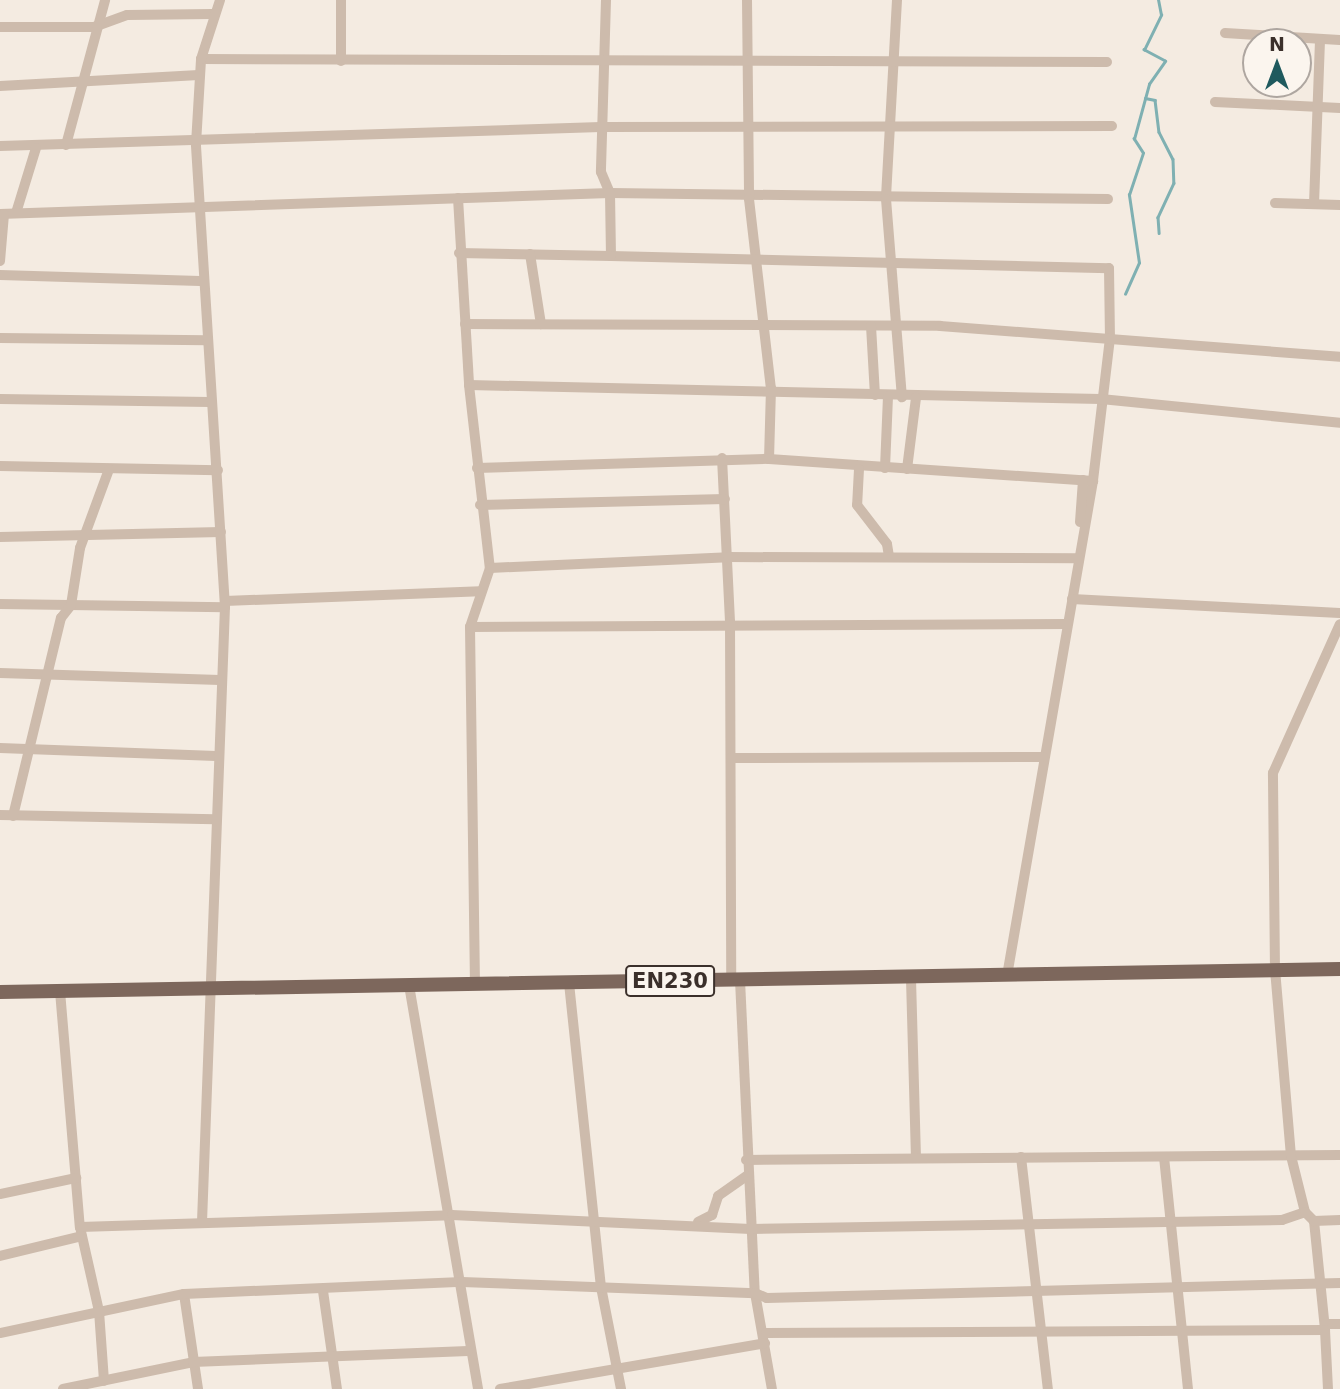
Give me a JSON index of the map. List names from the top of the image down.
{
  "streets": {
    "main road": ["EN230"]
  },
  "north": "top"
}
